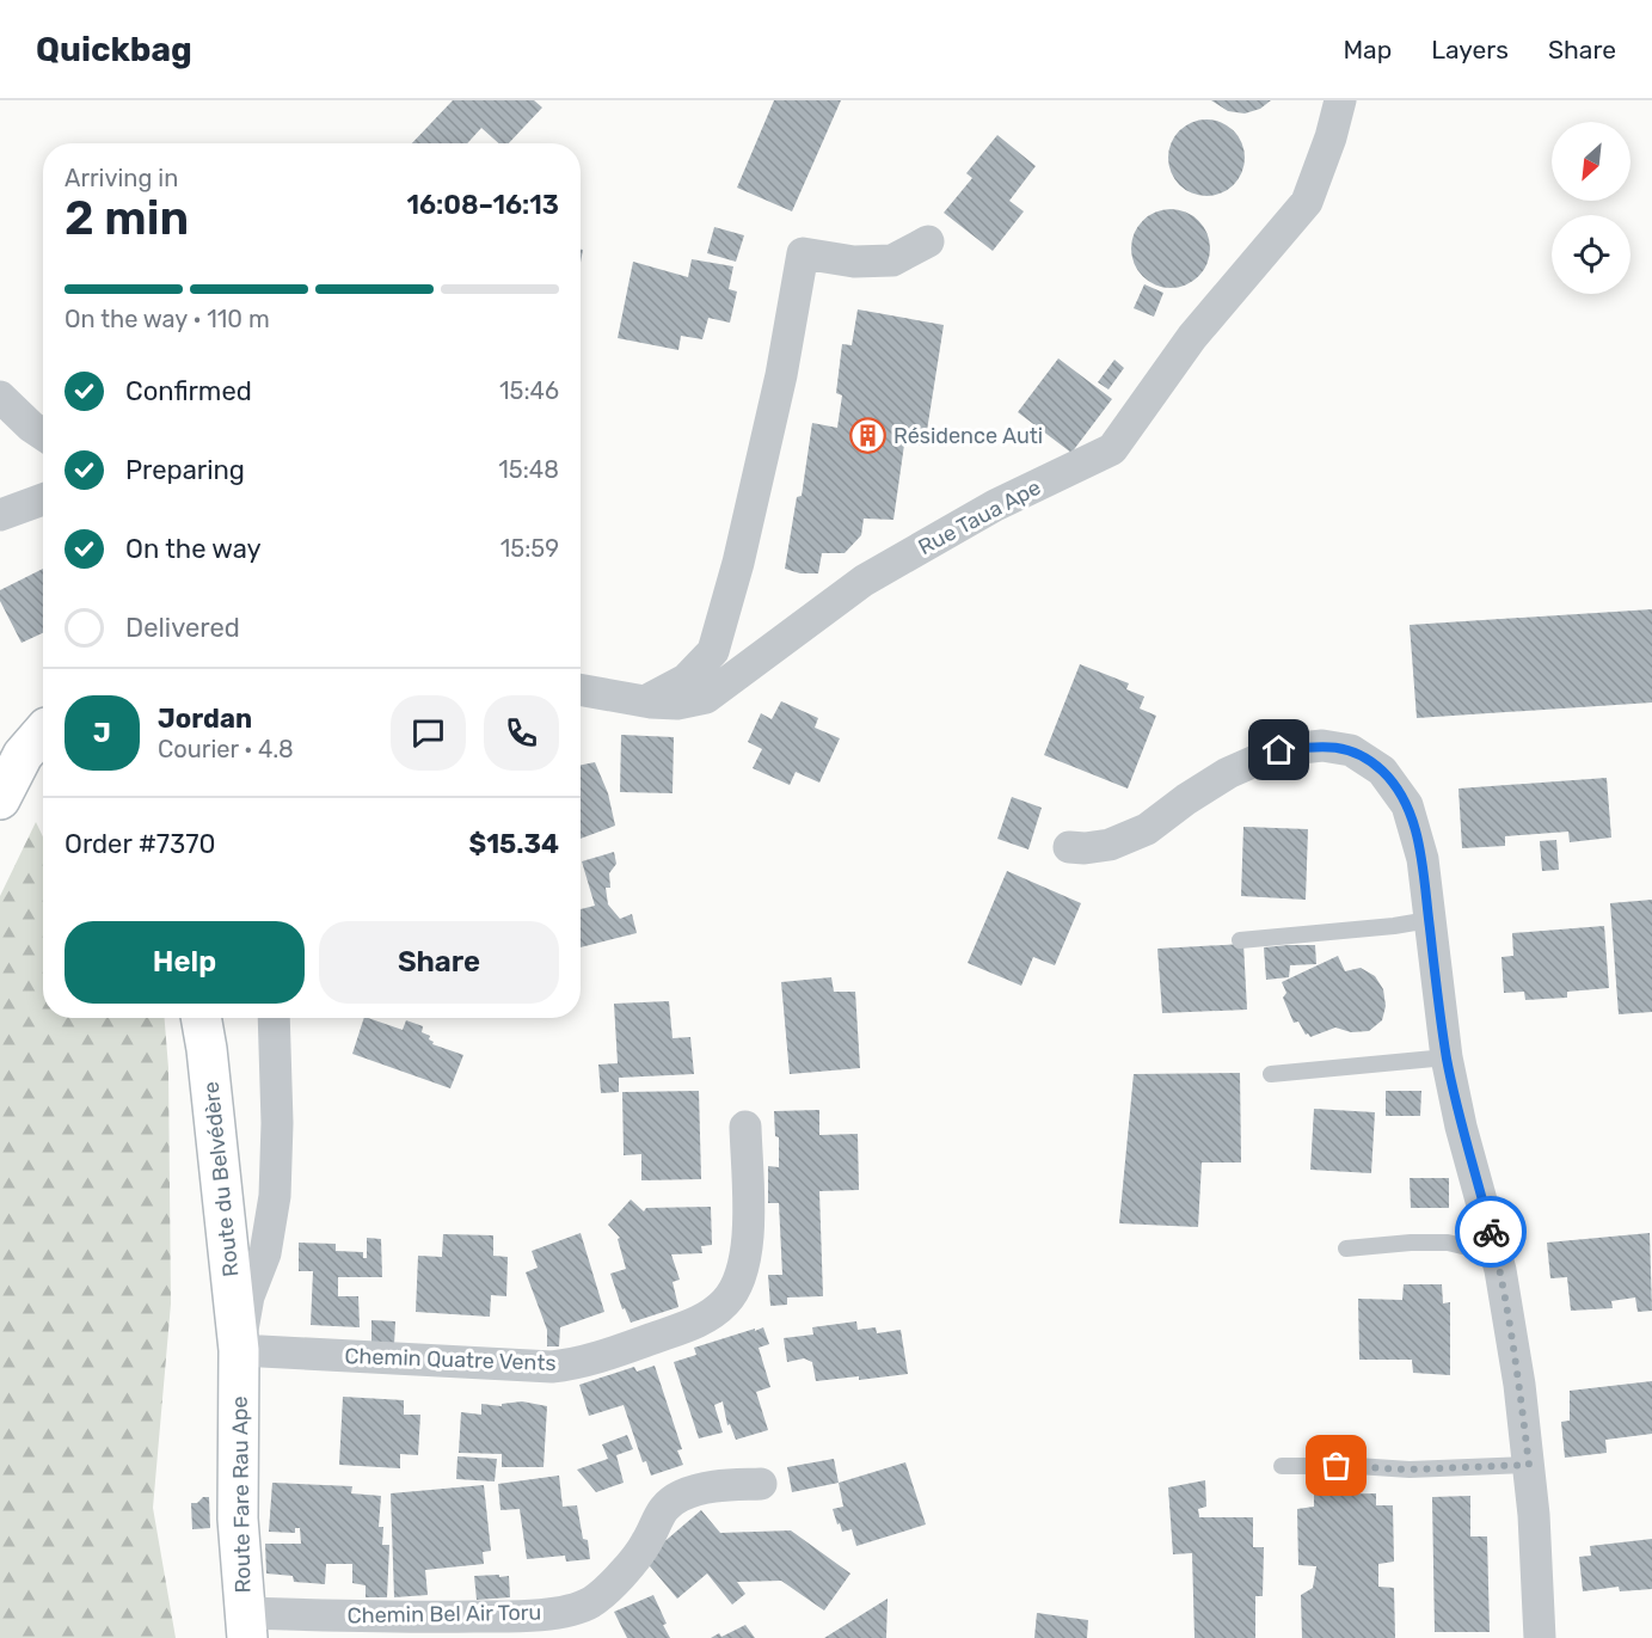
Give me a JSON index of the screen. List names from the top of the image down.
{
  "streets": {
    "street": [
      "Rue Taua Ape",
      "Route du Belvédère",
      "Chemin Quatre Vents",
      "Route Fare Rau Ape",
      "Chemin Bel Air Toru"
    ]
  },
  "crossings": [
    ["Route du Belvédère", "Chemin Quatre Vents"],
    ["Route du Belvédère", "Route Fare Rau Ape"],
    ["Chemin Quatre Vents", "Route Fare Rau Ape"],
    ["Route Fare Rau Ape", "Chemin Bel Air Toru"]
  ],
  "places": {
    "building": ["Résidence Auti"]
  },
  "north": "bottom left",
  "page": {
    "header": "Quickbag",
    "nav": ["Map", "Layers", "Share"],
    "heading": ["2 min", "Arriving in", "16:08–16:13"],
    "panel": [
      "Jordan",
      "Courier · 4.8",
      "Order #7370",
      "$15.34"
    ],
    "bar": "On the way · 110 m",
    "list": [
      ["Confirmed", "15:46"],
      ["Preparing", "15:48"],
      ["On the way", "15:59"],
      "Delivered"
    ],
    "round": "J",
    "buttons": ["Help", "Share"]
  }
}
